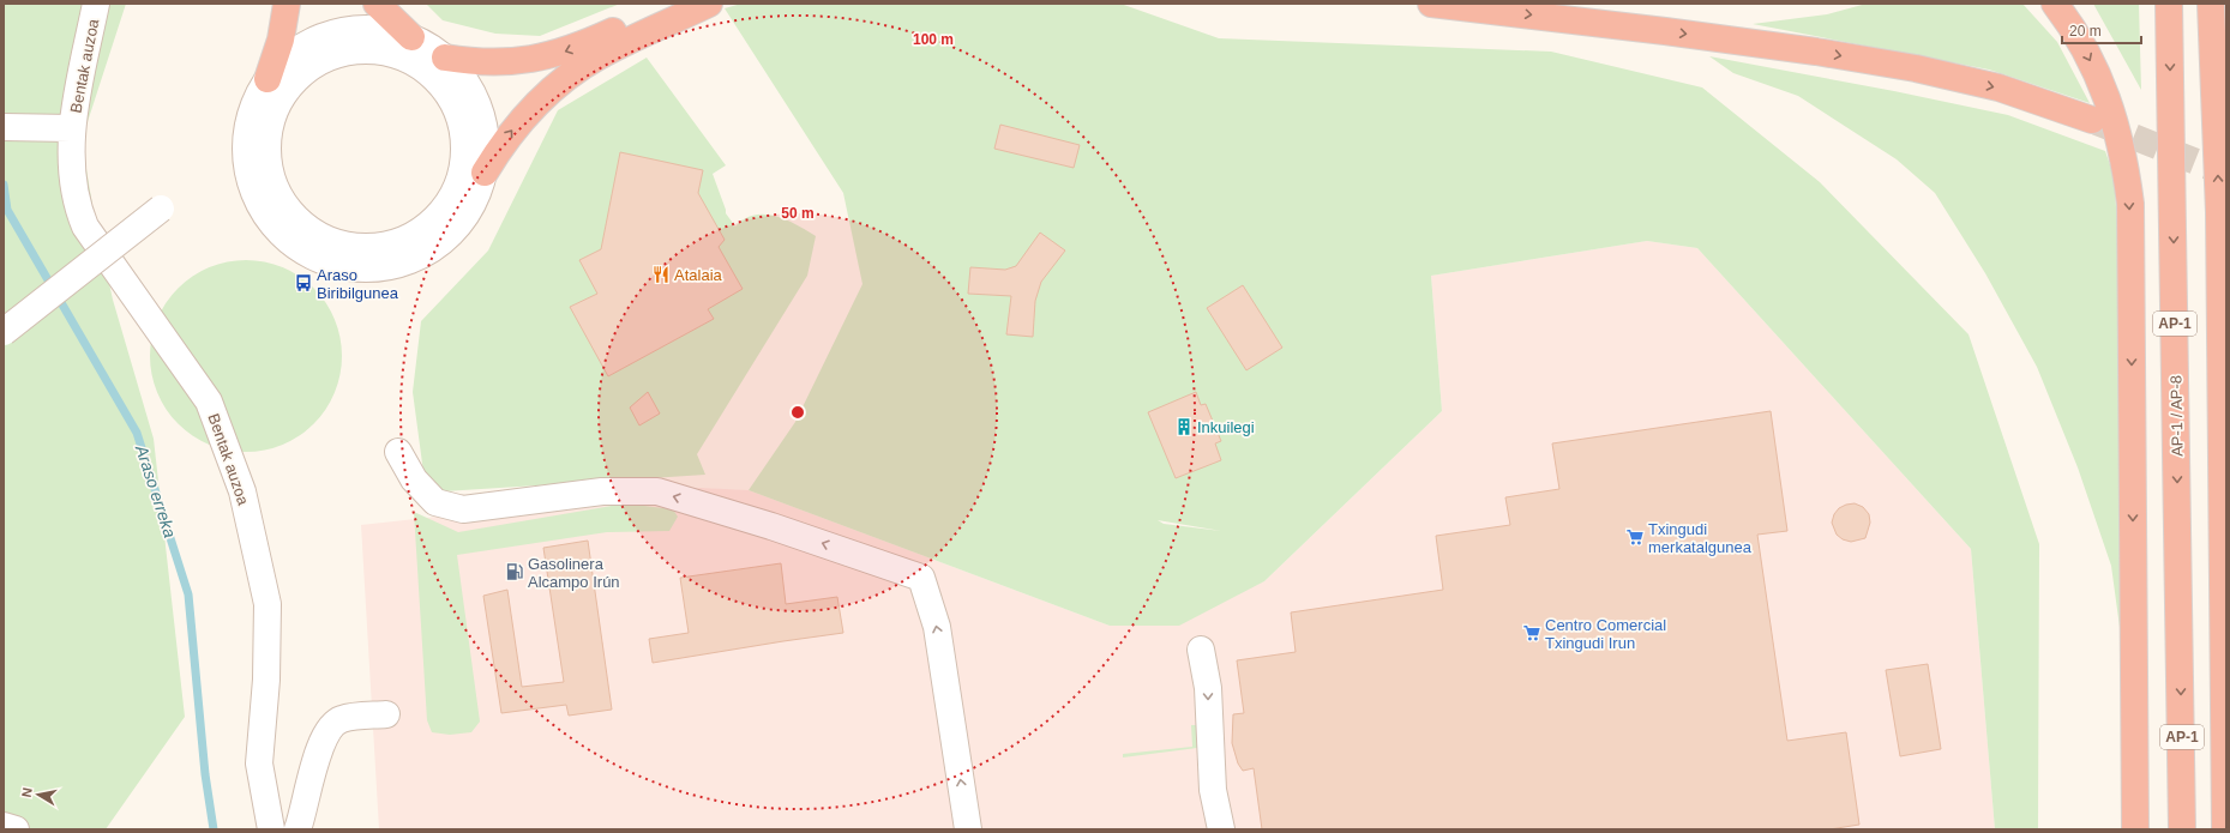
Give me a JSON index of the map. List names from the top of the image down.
{
  "streets": {
    "highway": ["AP-1", "AP-1 / AP-8"],
    "street": ["Bentak auzoa"]
  },
  "water": ["Araso erreka"],
  "places": {
    "restaurant": ["Atalaia"],
    "bus stop": ["Araso Biribilgunea"],
    "building": ["Inkuilegi"],
    "supermarket": ["Txingudi merkatalgunea", "Centro Comercial Txingudi Irun"],
    "fuel station": ["Gasolinera Alcampo Irún"]
  },
  "scale_bar": "20 m",
  "north": "left",
  "rings": ["100 m", "50 m"]
}
